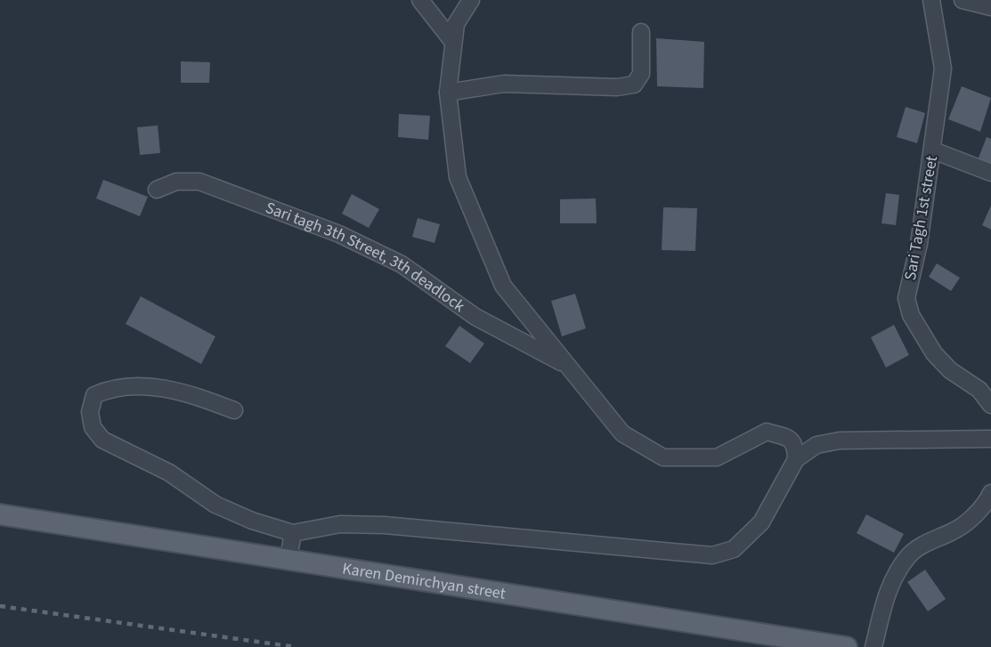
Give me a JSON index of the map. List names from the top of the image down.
{
  "streets": {
    "main road": ["Karen Demirchyan street"],
    "street": ["Sari Tagh 1st street", "Sari tagh 3th Street, 3th deadlock"]
  }
}
